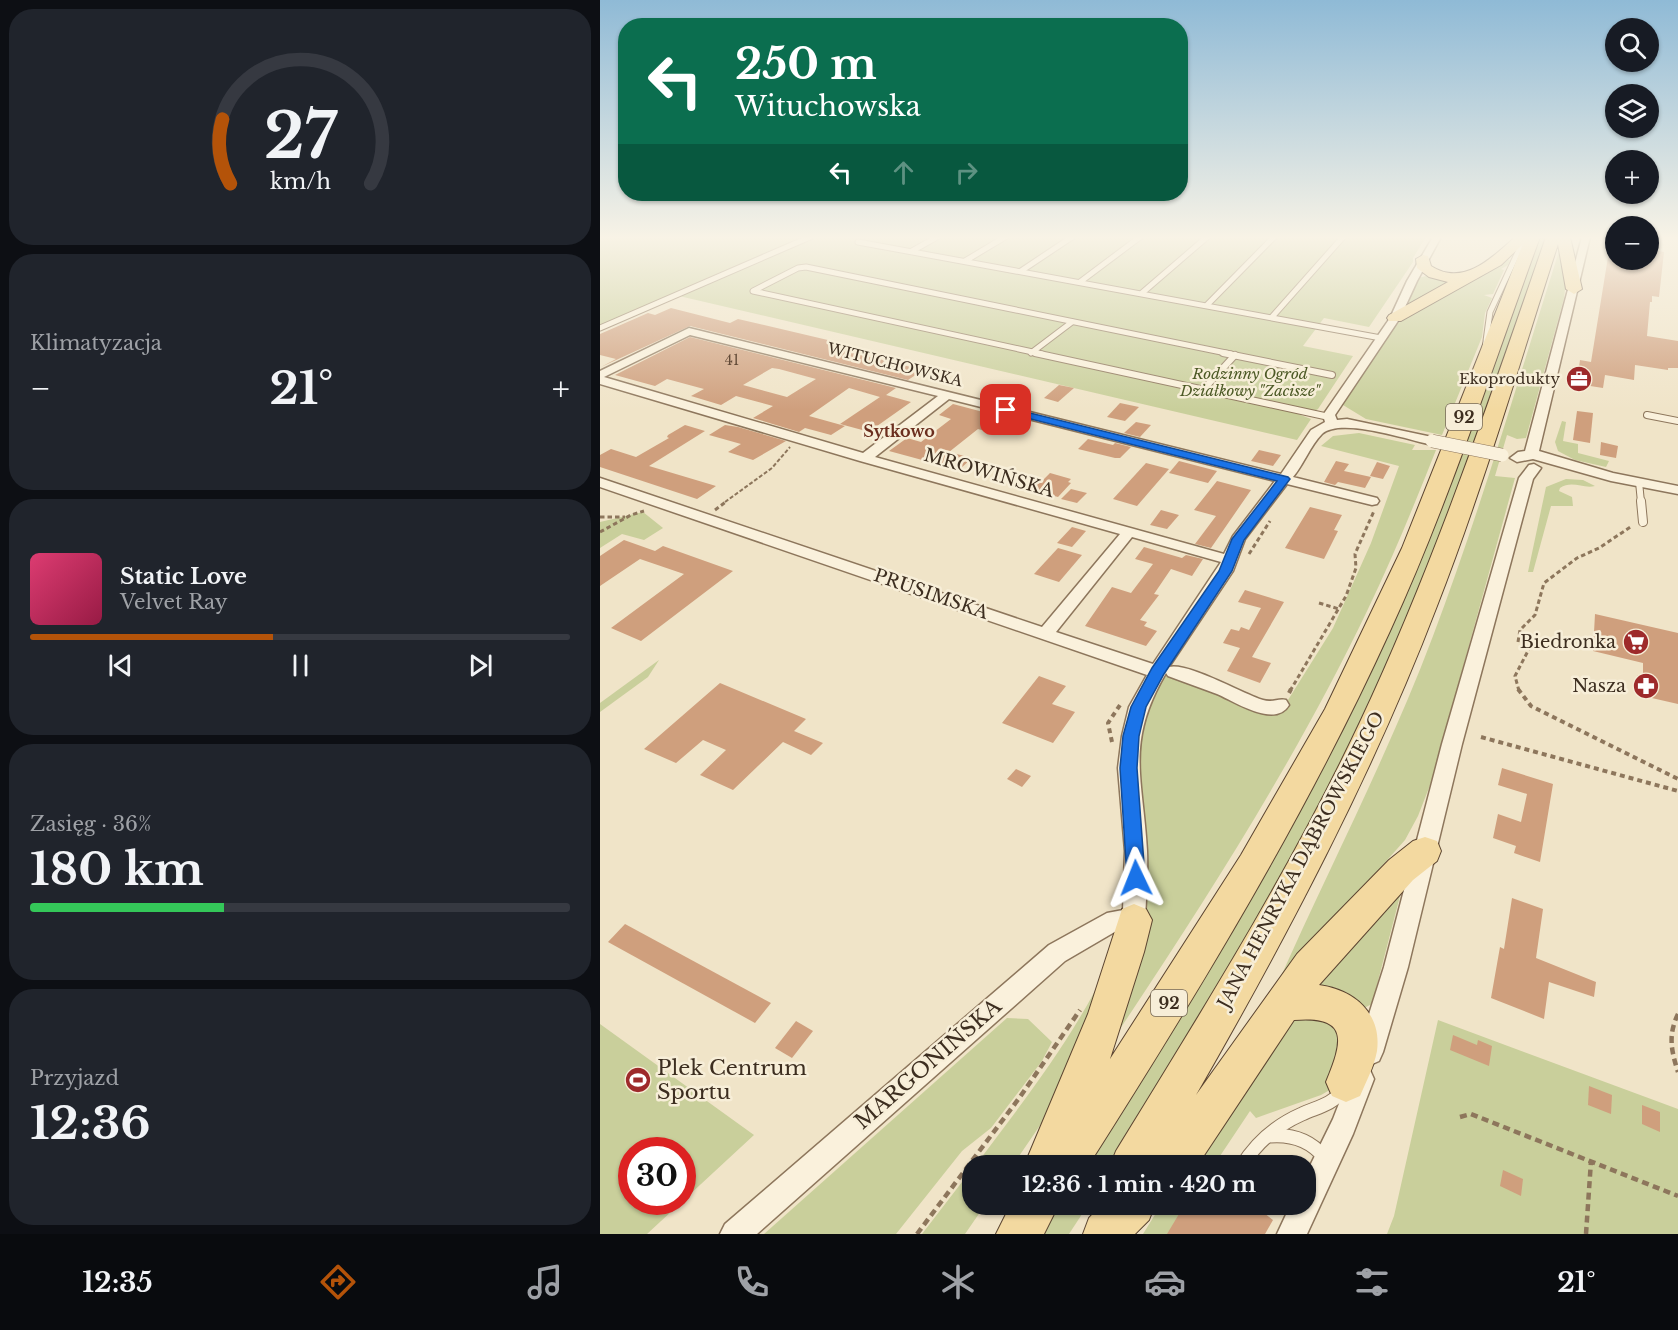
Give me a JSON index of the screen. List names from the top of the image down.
{
  "streets": {
    "main road": ["92", "JANA HENRYKA DĄBROWSKIEGO"],
    "street": [
      "WITUCHOWSKA",
      "MROWIŃSKA",
      "PRUSIMSKA",
      "MARGONIŃSKA"
    ]
  },
  "districts": ["Sytkowo"],
  "parks": ["Rodzinny Ogród Działkowy \"Zacisze\""],
  "places": {
    "office": ["Ekoprodukty"],
    "supermarket": ["Biedronka"],
    "pharmacy": ["Nasza"],
    "sports": ["Plek Centrum Sportu"]
  },
  "house_numbers": ["41"],
  "page": {
    "map_buttons": ["+", "−"],
    "turn": ["250 m", "Wituchowska"],
    "tile": [
      "Klimatyzacja",
      ["Zasięg · 36%", "180 km"],
      ["Przyjazd", "12:36"]
    ],
    "heat": ["−", "21°", "+"],
    "song": ["Static Love", "Velvet Ray"],
    "limit": "30",
    "trip": "12:36 · 1 min · 420 m",
    "tabs": ["12:35", "21°"],
    "gauge": ["27", "km/h"]
  }
}
